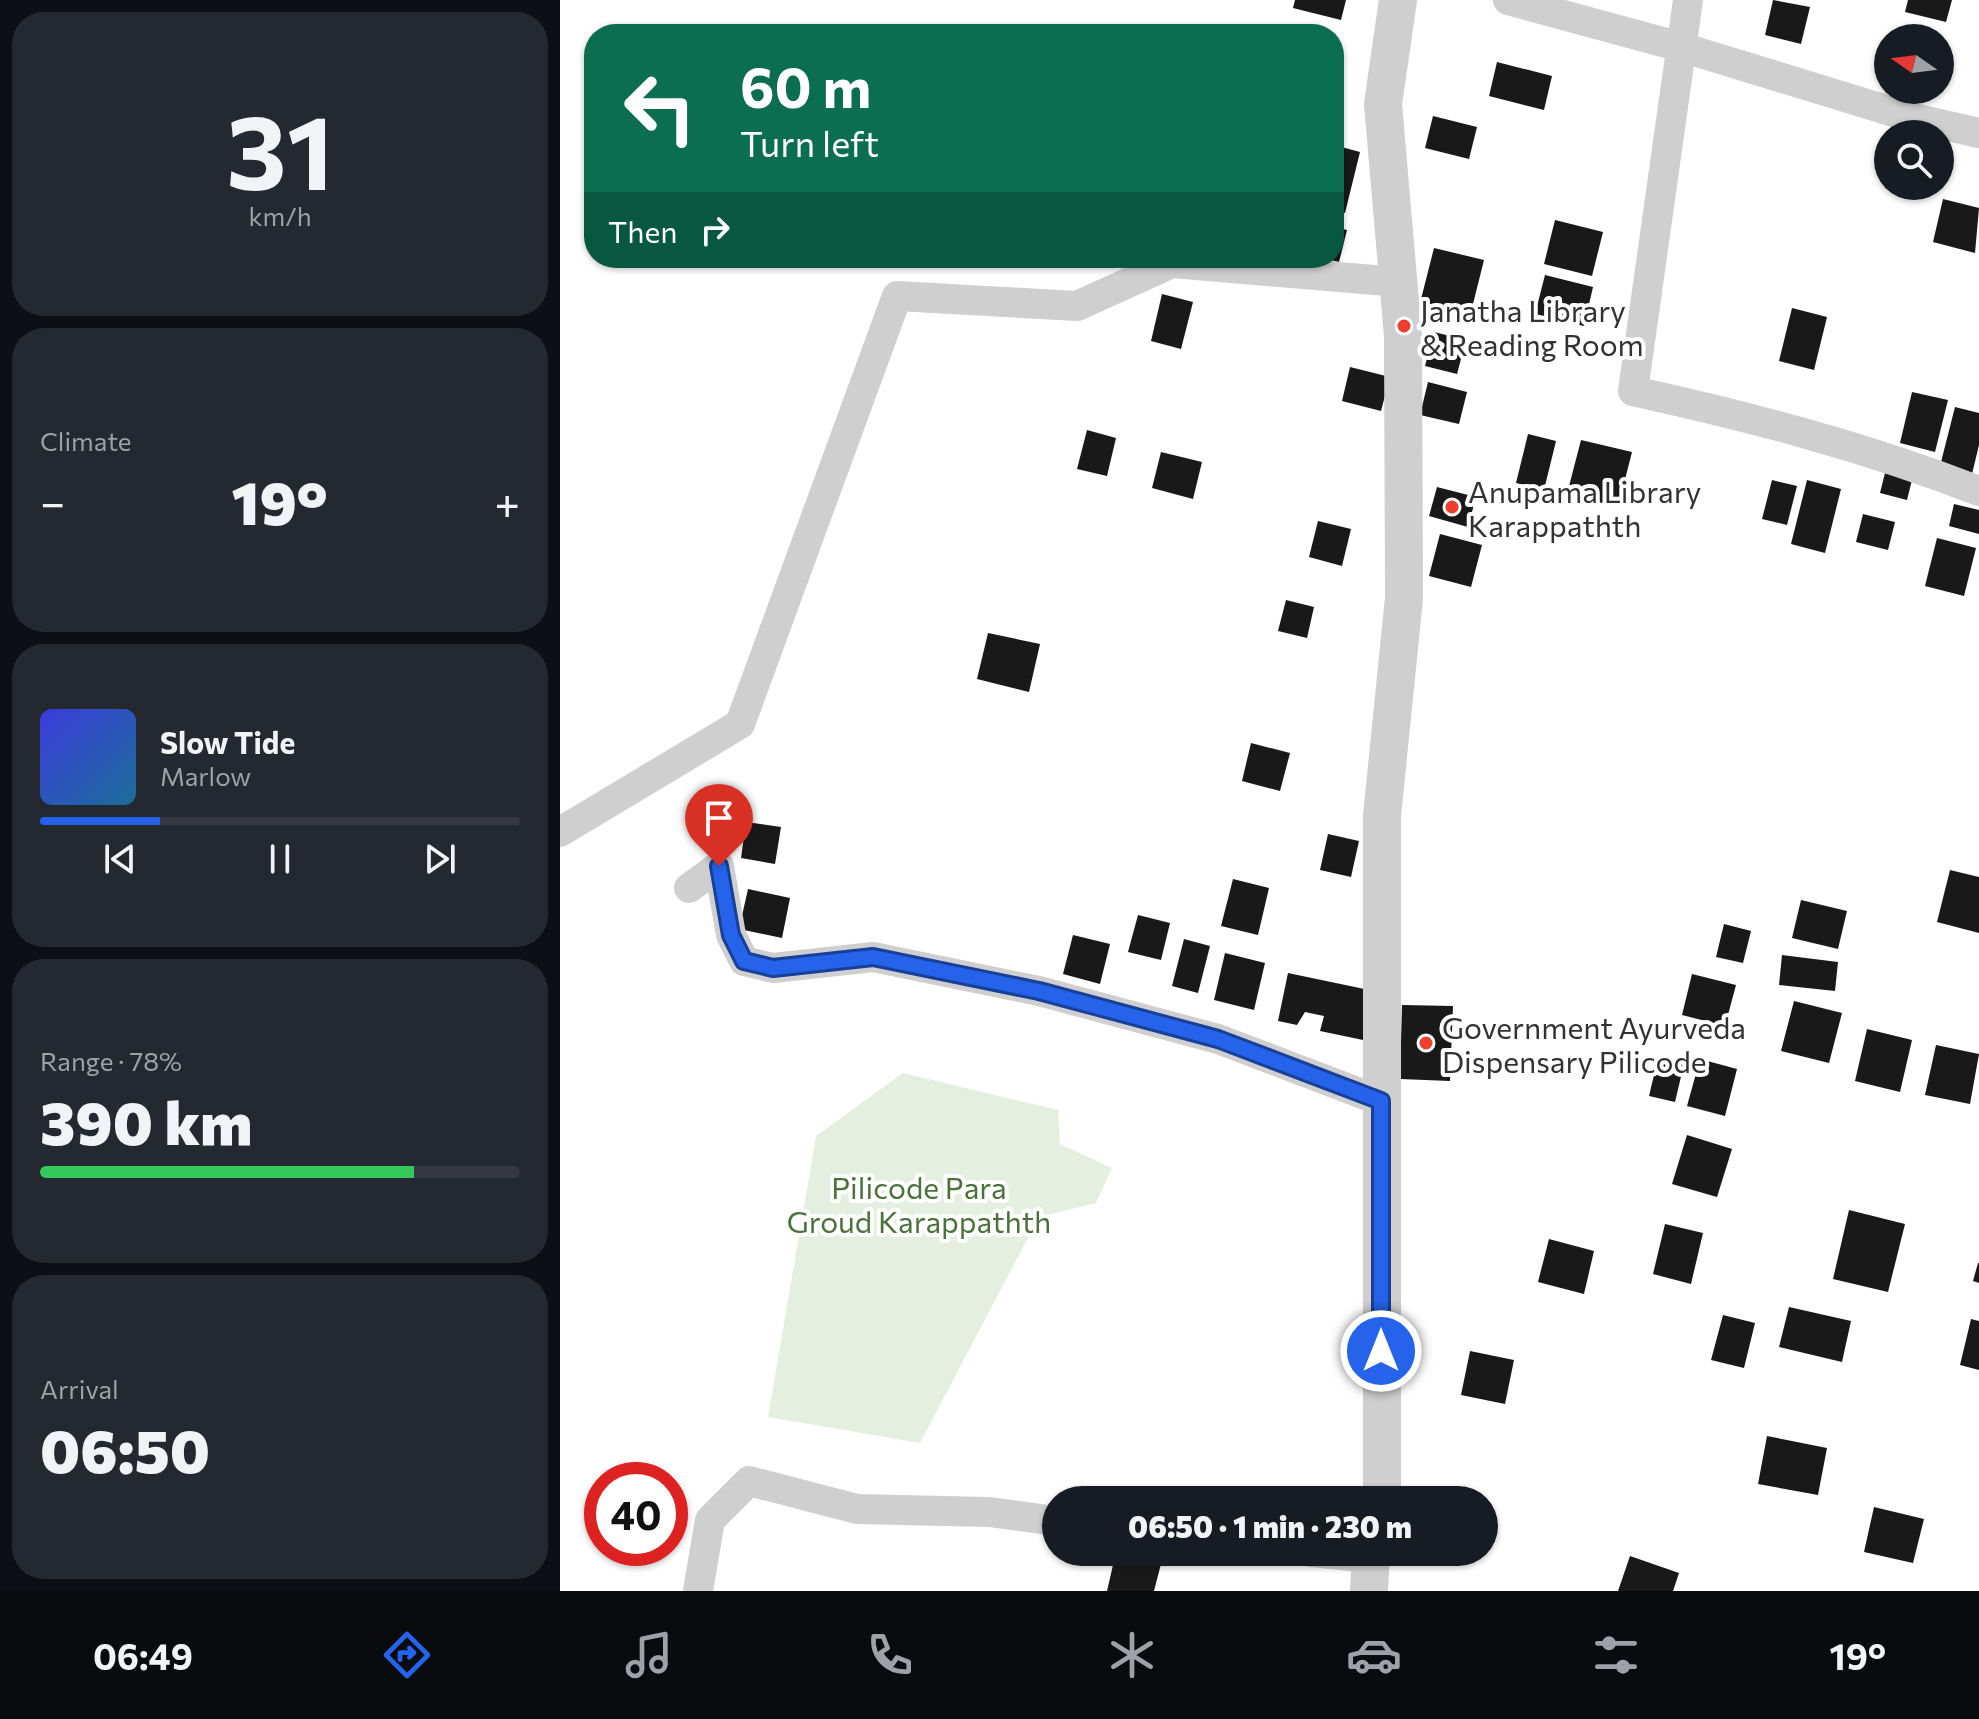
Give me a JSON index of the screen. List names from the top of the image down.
{
  "parks": ["Pilicode Para Groud Karappathth"],
  "places": ["Janatha Library & Reading Room", "Anupama Library Karappathth", "Government Ayurveda Dispensary Pilicode"],
  "north": "left",
  "page": {
    "tile": [
      ["31", "km/h"],
      "Climate",
      ["Range · 78%", "390 km"],
      ["Arrival", "06:50"]
    ],
    "turn": ["60 m", "Turn left"],
    "then": "Then",
    "heat": ["−", "19°", "+"],
    "song": ["Slow Tide", "Marlow"],
    "limit": "40",
    "trip": "06:50 · 1 min · 230 m",
    "tabs": ["06:49", "19°"]
  }
}
